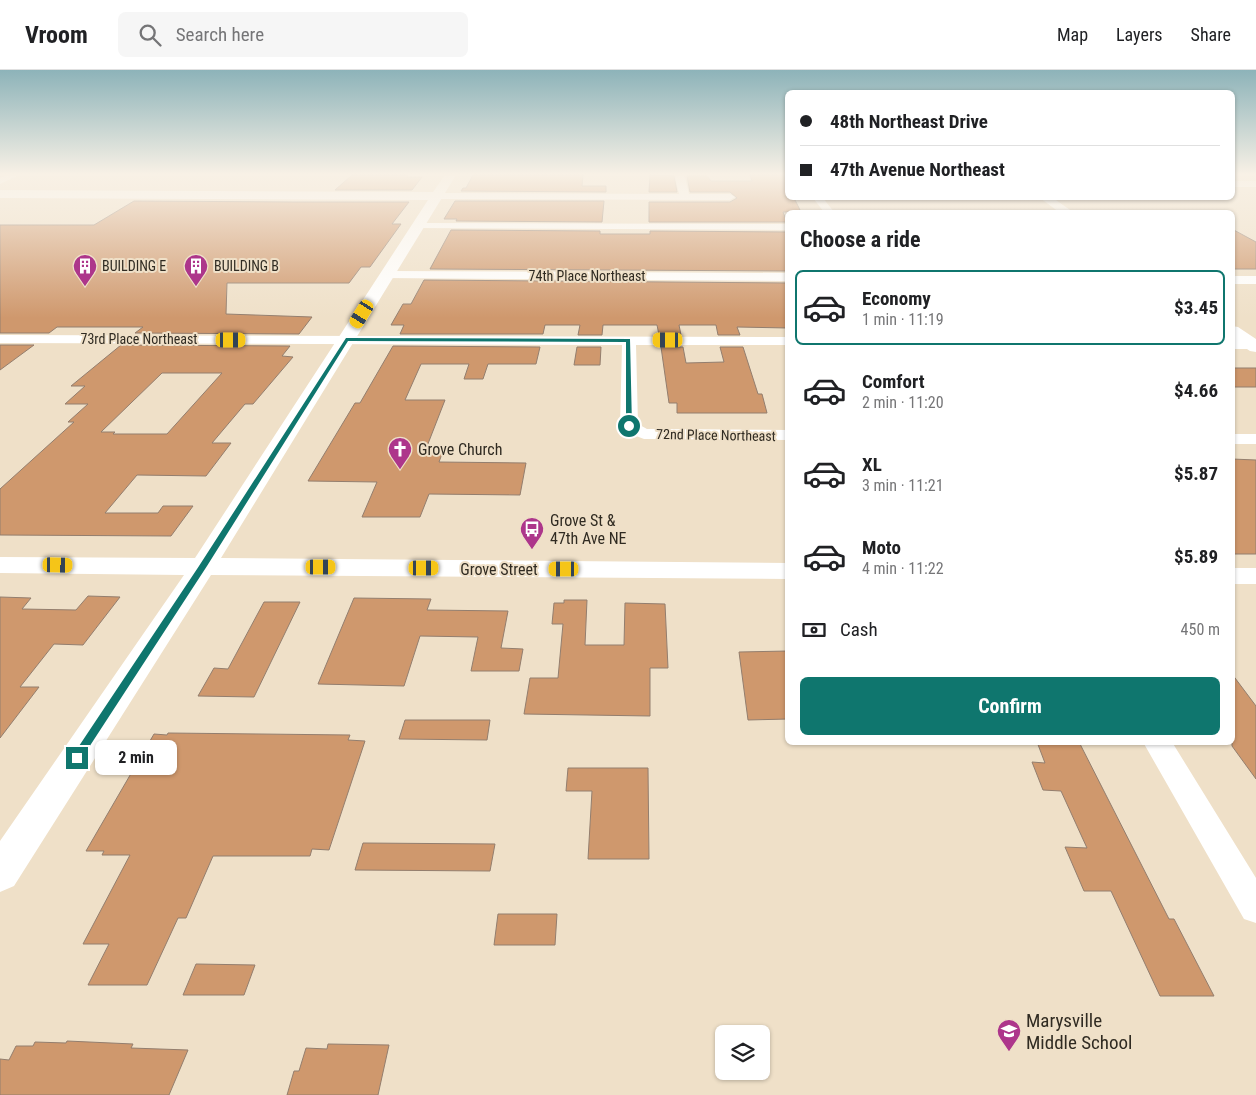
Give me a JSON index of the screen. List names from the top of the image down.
{
  "streets": {
    "street": [
      "74th Place Northeast",
      "73rd Place Northeast",
      "72nd Place Northeast",
      "Grove Street"
    ]
  },
  "crossings": [
    ["73rd Place Northeast", "72nd Place Northeast"]
  ],
  "places": {
    "building": ["BUILDING E", "BUILDING B"],
    "church": ["Grove Church"],
    "bus stop": ["Grove St & 47th Ave NE"],
    "school or university": ["Marysville Middle School"]
  },
  "page": {
    "header": "Vroom",
    "search": "Search here",
    "nav": ["Map", "Layers", "Share"],
    "banner": ["48th Northeast Drive", "47th Avenue Northeast"],
    "heading": "Choose a ride",
    "list": [
      {
        "name": "Economy",
        "note": "1 min · 11:19",
        "value": "$3.45"
      },
      {
        "name": "Comfort",
        "note": "2 min · 11:20",
        "value": "$4.66"
      },
      {
        "name": "XL",
        "note": "3 min · 11:21",
        "value": "$5.87"
      },
      {
        "name": "Moto",
        "note": "4 min · 11:22",
        "value": "$5.89"
      }
    ],
    "pay": ["Cash", "450 m"],
    "buttons": "Confirm",
    "bubble": "2 min"
  }
}
